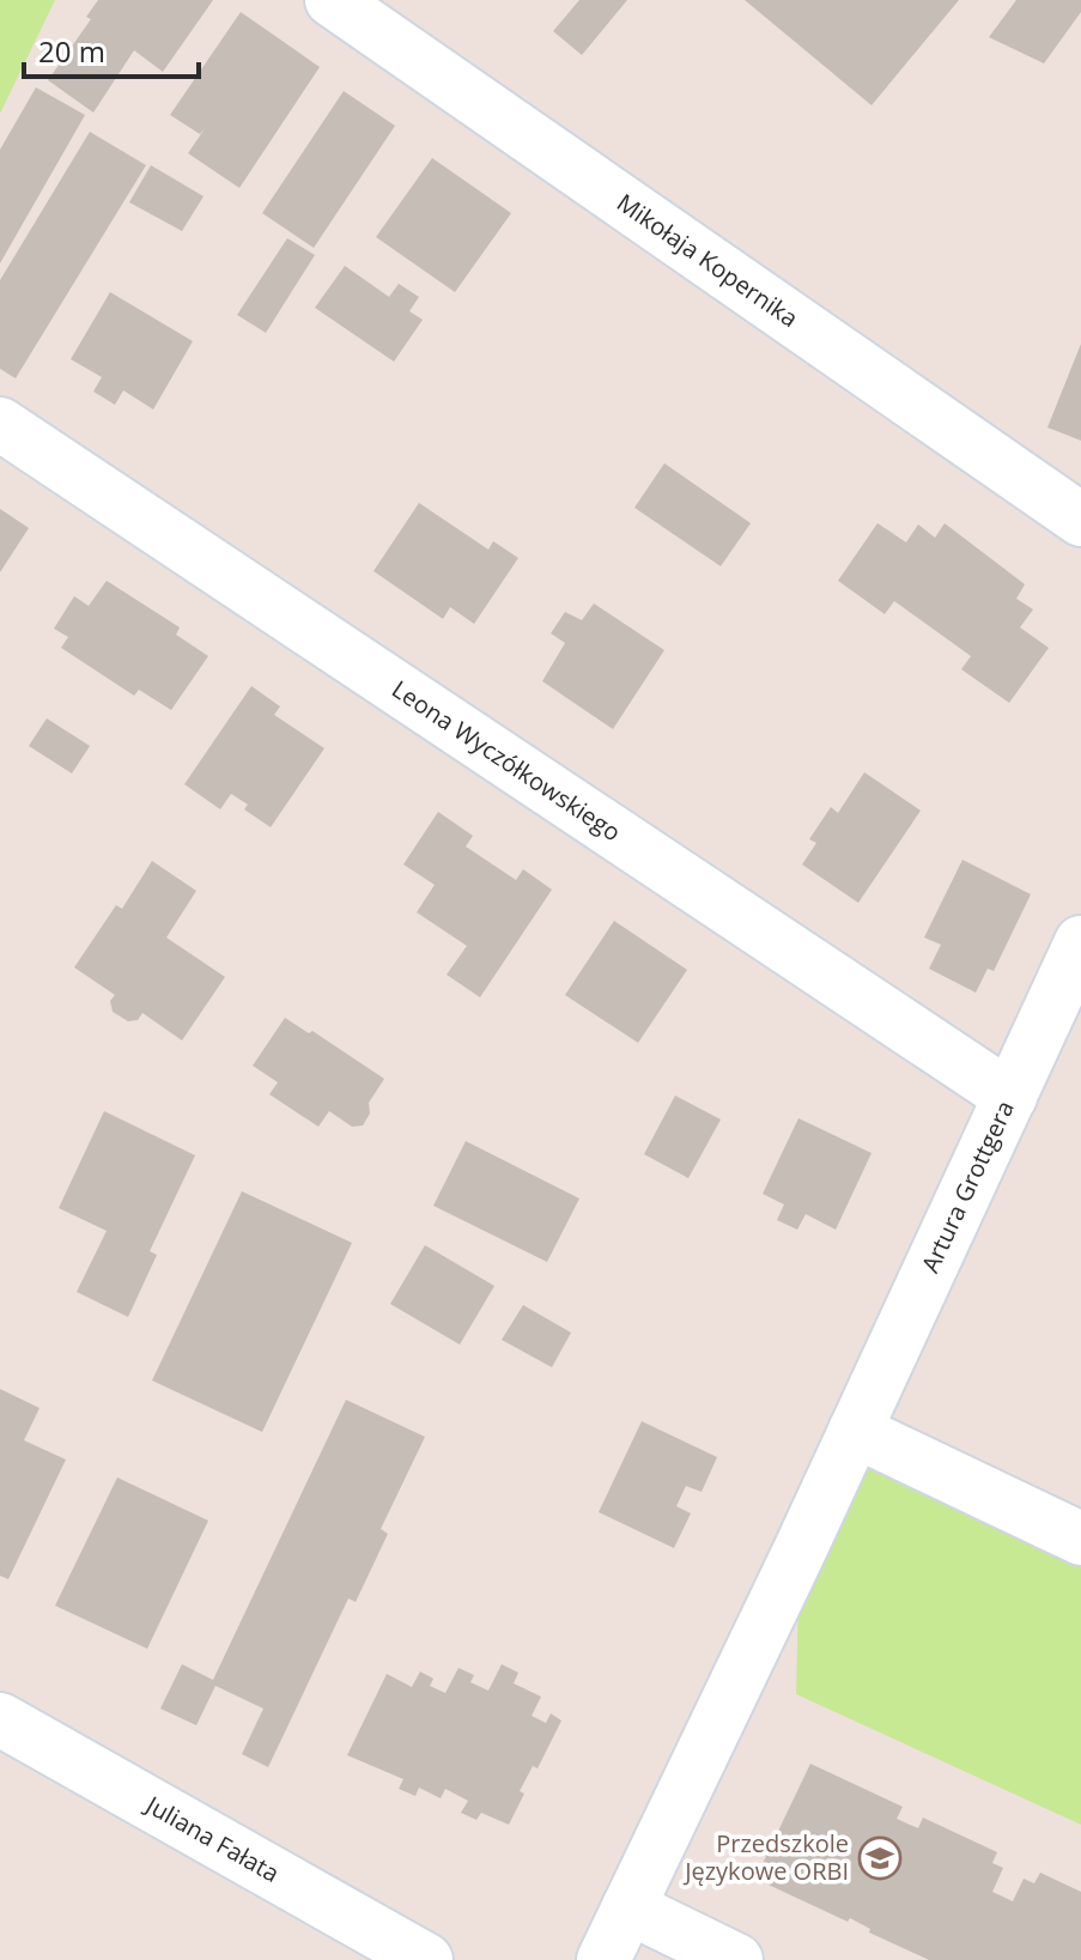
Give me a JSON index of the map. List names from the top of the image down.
{
  "streets": {
    "street": [
      "Mikołaja Kopernika",
      "Leona Wyczółkowskiego",
      "Artura Grottgera",
      "Juliana Fałata"
    ]
  },
  "crossings": [
    ["Leona Wyczółkowskiego", "Artura Grottgera"]
  ],
  "places": {
    "school or university": ["Przedszkole Językowe ORBI"]
  },
  "scale_bar": "20 m"
}
